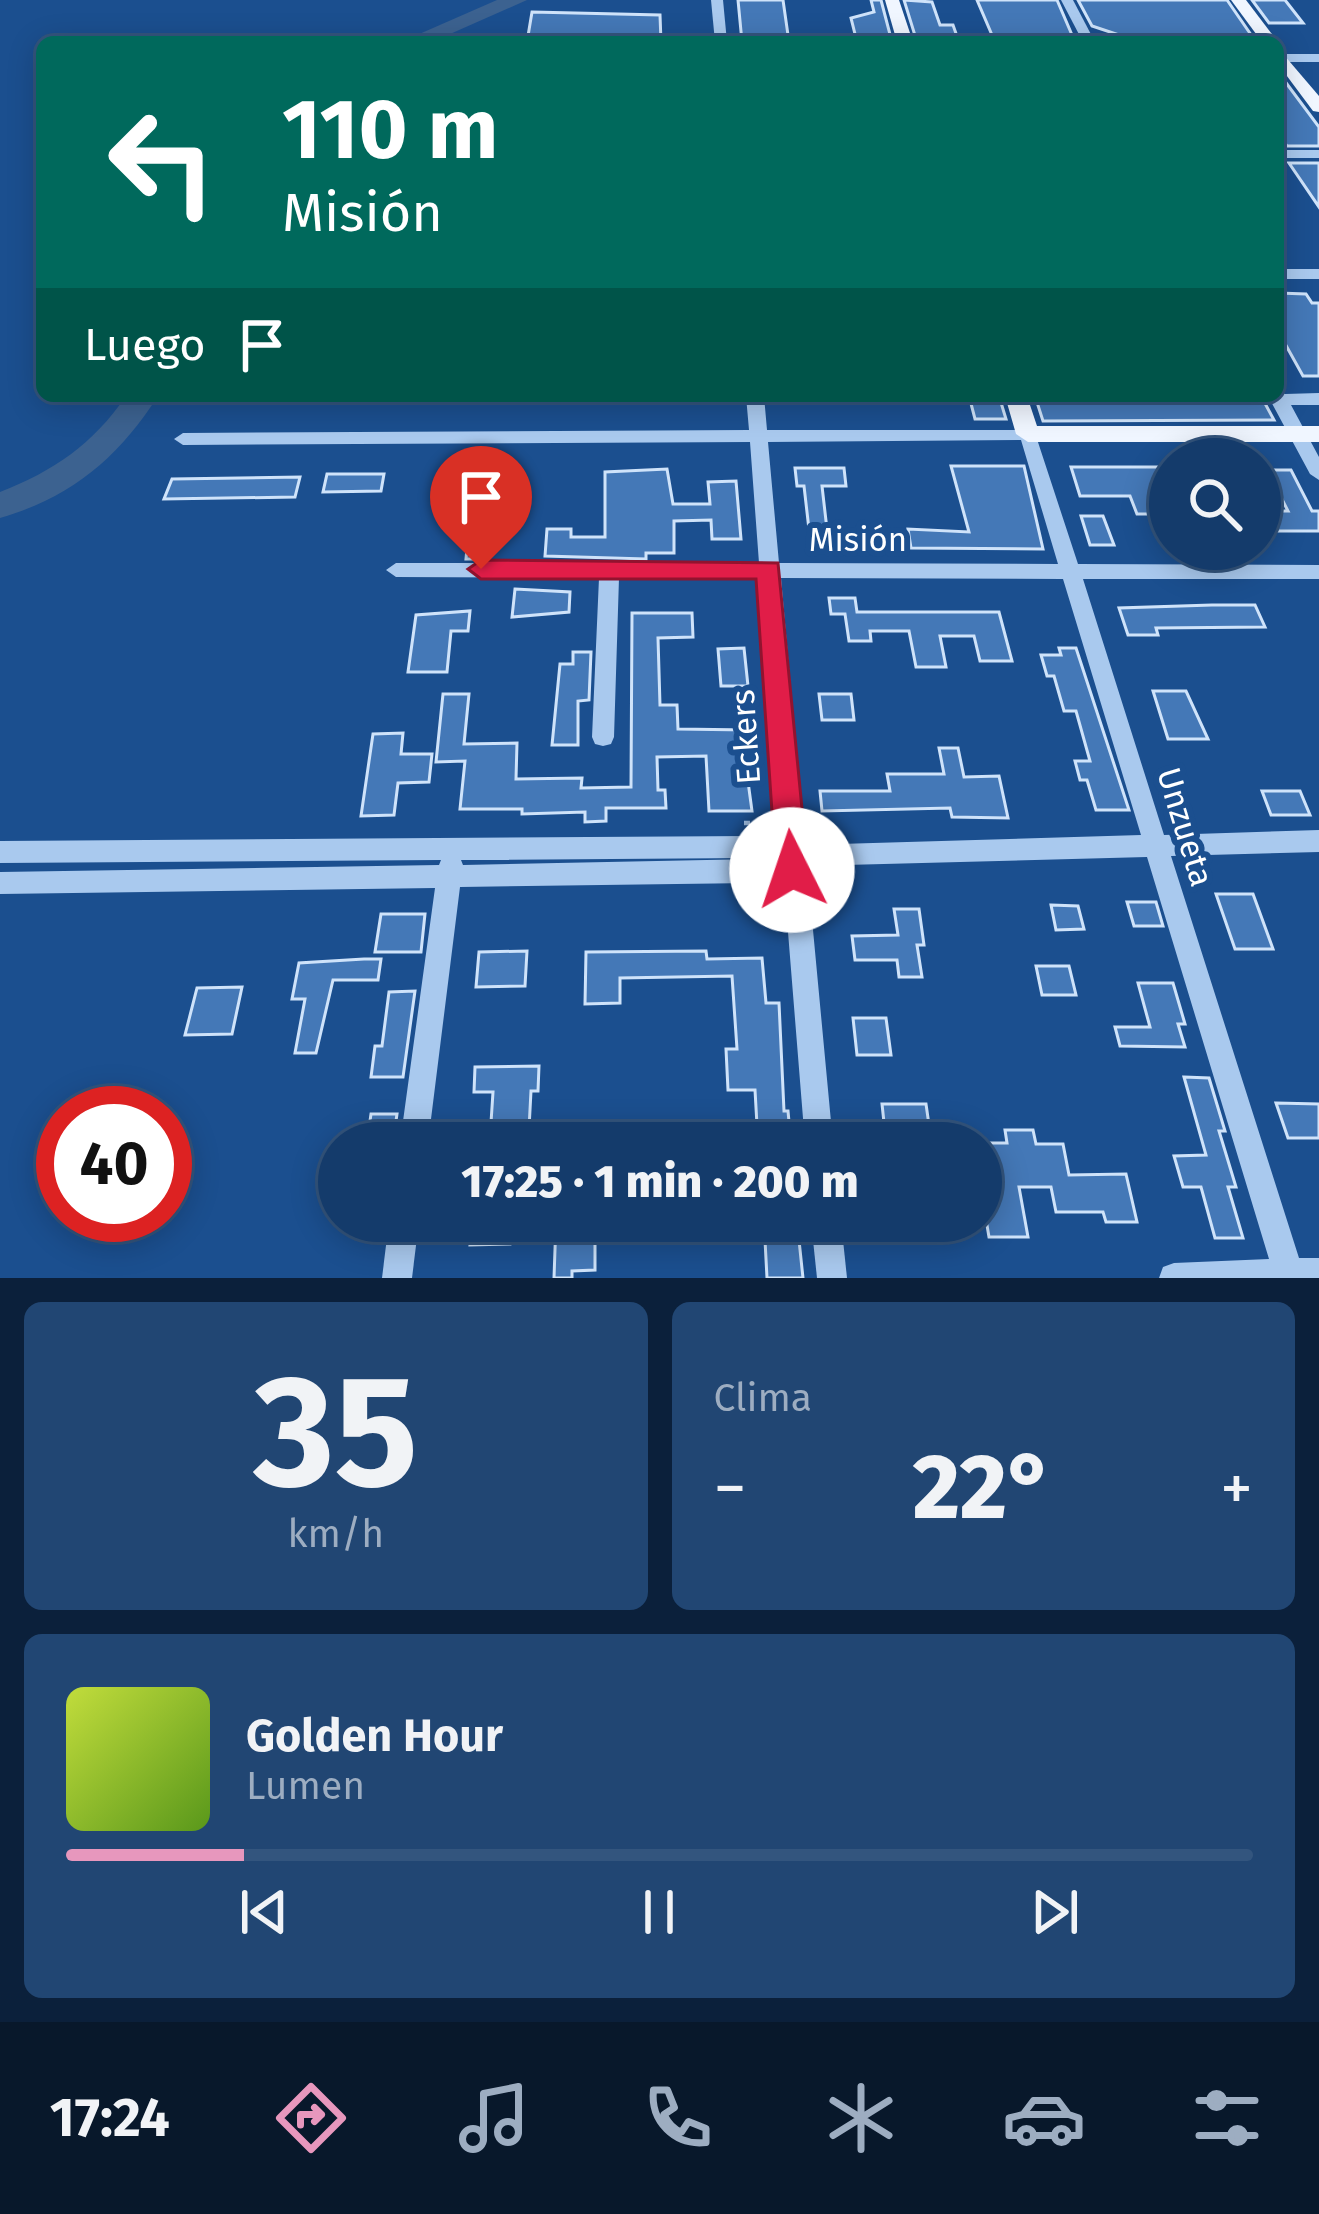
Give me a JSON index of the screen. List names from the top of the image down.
{
  "streets": {
    "main road": ["Unzueta"],
    "street": ["Misión", "Eckers"]
  },
  "crossings": [
    ["Misión", "Eckers"],
    ["Misión", "Unzueta"]
  ],
  "page": {
    "turn": ["110 m", "Misión"],
    "then": "Luego",
    "limit": "40",
    "trip": "17:25 · 1 min · 200 m",
    "tile": [
      ["35", "km/h"],
      "Clima"
    ],
    "heat": ["−", "22°", "+"],
    "song": ["Golden Hour", "Lumen"],
    "tabs": "17:24"
  }
}
